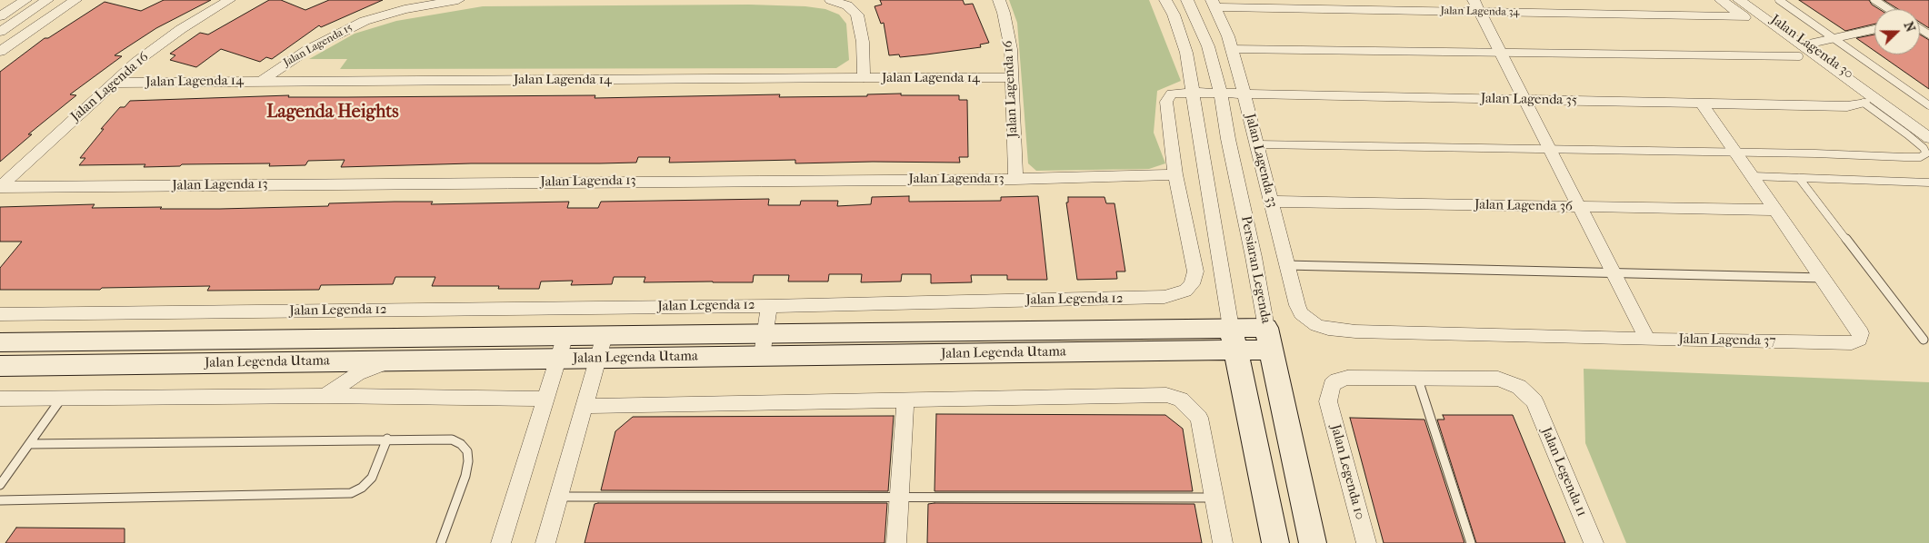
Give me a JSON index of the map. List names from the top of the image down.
{
  "streets": {
    "street": [
      "Jalan Lagenda 34",
      "Jalan Lagenda 15",
      "Jalan Lagenda 30",
      "Jalan Lagenda 14",
      "Jalan Lagenda 16",
      "Jalan Lagenda 35",
      "Jalan Lagenda 33",
      "Jalan Lagenda 13",
      "Jalan Lagenda 36",
      "Persiaran Legenda",
      "Jalan Legenda 12",
      "Jalan Lagenda 37",
      "Jalan Legenda Utama",
      "Jalan Legenda 10",
      "Jalan Legenda 11"
    ]
  },
  "crossings": [
    ["Jalan Lagenda 34", "Jalan Lagenda 30"],
    ["Jalan Lagenda 34", "Jalan Lagenda 33"],
    ["Jalan Lagenda 15", "Jalan Lagenda 14"],
    ["Jalan Lagenda 30", "Jalan Lagenda 35"],
    ["Jalan Lagenda 14", "Jalan Lagenda 16"],
    ["Jalan Lagenda 16", "Jalan Lagenda 13"],
    ["Jalan Lagenda 35", "Jalan Lagenda 33"],
    ["Jalan Lagenda 35", "Persiaran Legenda"],
    ["Jalan Lagenda 35", "Jalan Legenda 12"],
    ["Jalan Lagenda 35", "Jalan Lagenda 37"],
    ["Jalan Lagenda 33", "Jalan Lagenda 36"],
    ["Jalan Lagenda 33", "Jalan Lagenda 37"],
    ["Jalan Lagenda 13", "Jalan Legenda 12"],
    ["Jalan Lagenda 36", "Jalan Lagenda 37"],
    ["Persiaran Legenda", "Jalan Legenda Utama"],
    ["Jalan Legenda 10", "Jalan Legenda 11"]
  ],
  "districts": ["Lagenda Heights"],
  "north": "right"
}
